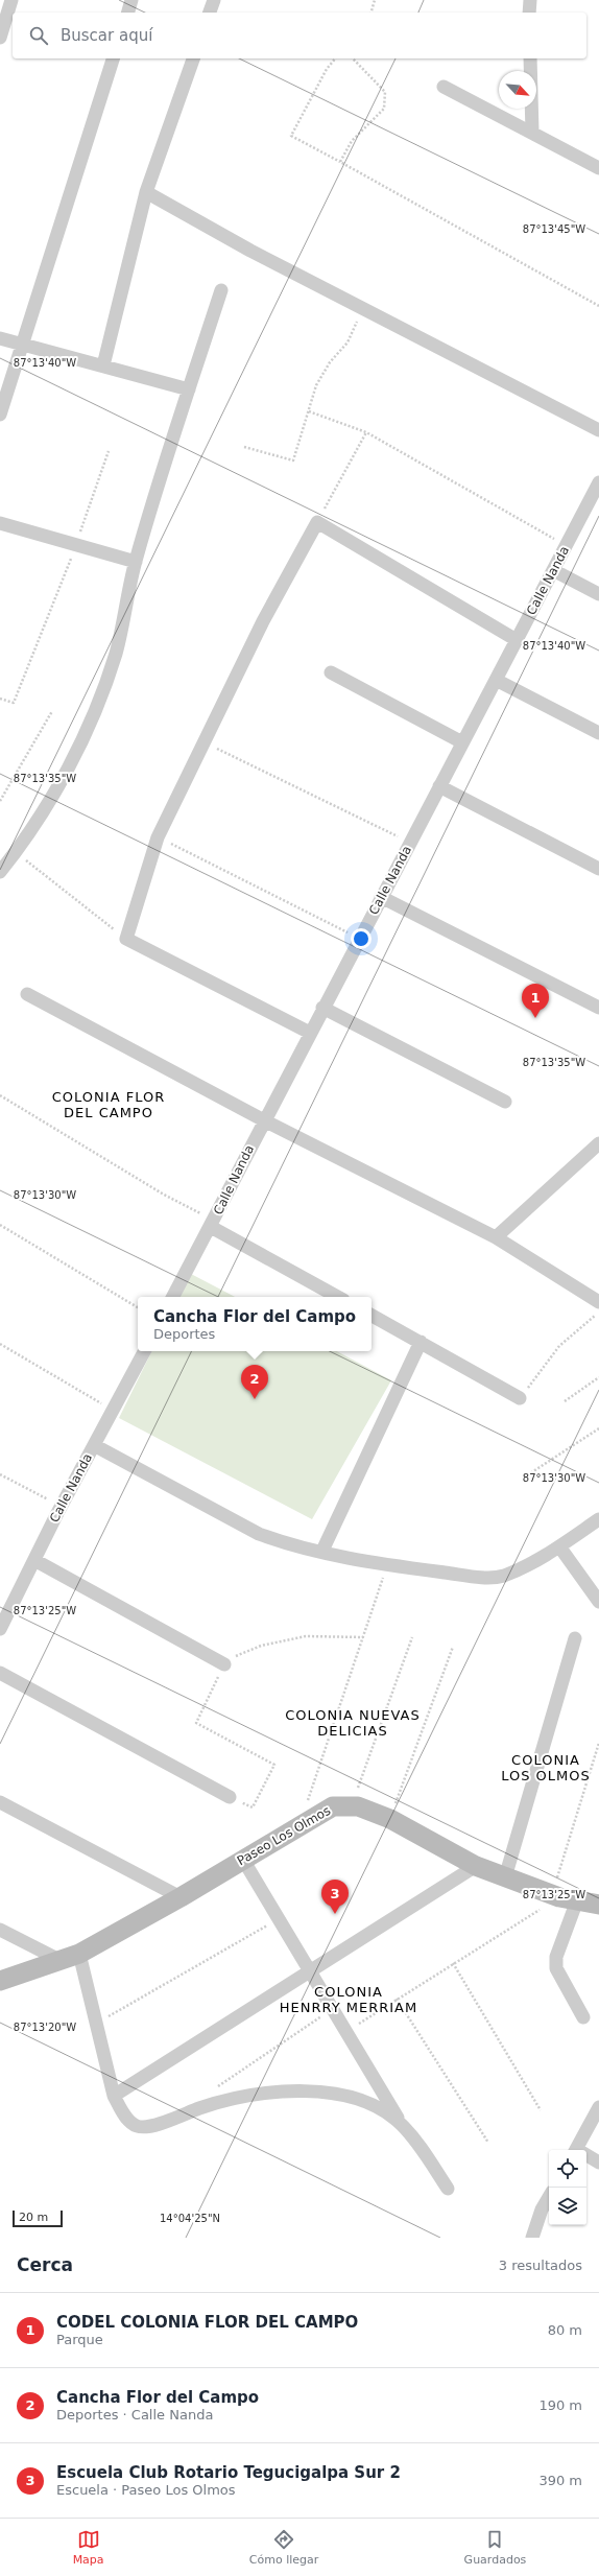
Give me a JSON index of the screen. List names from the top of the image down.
{
  "streets": {
    "street": ["Calle Nanda", "Paseo Los Olmos"]
  },
  "districts": [
    "COLONIA FLOR DEL CAMPO",
    "COLONIA NUEVAS DELICIAS",
    "COLONIA LOS OLMOS",
    "COLONIA HENRRY MERRIAM"
  ],
  "scale_bar": "20 m",
  "north": "bottom right",
  "page": {
    "search": "Buscar aquí",
    "pins": ["1", "2", "3"],
    "popup": ["Cancha Flor del Campo", "Deportes"],
    "scale": "20 m",
    "heading": ["Cerca", "3 resultados"],
    "list": [
      {
        "mark": "1",
        "name": "CODEL COLONIA FLOR DEL CAMPO",
        "note": "Parque",
        "value": "80 m"
      },
      {
        "mark": "2",
        "name": "Cancha Flor del Campo",
        "note": "Deportes · Calle Nanda",
        "value": "190 m"
      },
      {
        "mark": "3",
        "name": "Escuela Club Rotario Tegucigalpa Sur 2",
        "note": "Escuela · Paseo Los Olmos",
        "value": "390 m"
      }
    ],
    "nav": ["Mapa", "Cómo llegar", "Guardados"]
  },
  "coordinates": [
    "87°13'45\"W",
    "87°13'40\"W",
    "87°13'35\"W",
    "87°13'30\"W",
    "87°13'25\"W",
    "87°13'20\"W",
    "14°04'25\"N"
  ]
}
